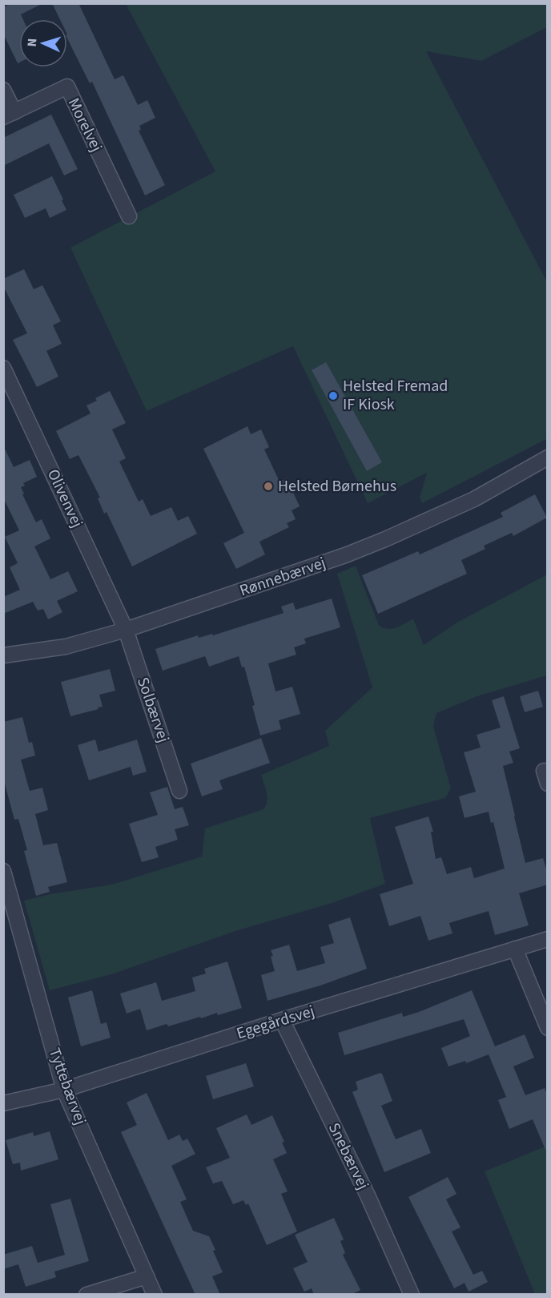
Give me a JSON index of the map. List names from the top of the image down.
{
  "streets": {
    "street": [
      "Morelvej",
      "Olivenvej",
      "Rønnebærvej",
      "Solbærvej",
      "Egegårdsvej",
      "Tyttebærvej",
      "Snebærvej"
    ]
  },
  "crossings": [
    ["Olivenvej", "Rønnebærvej"],
    ["Olivenvej", "Solbærvej"],
    ["Rønnebærvej", "Solbærvej"],
    ["Egegårdsvej", "Tyttebærvej"],
    ["Egegårdsvej", "Snebærvej"]
  ],
  "places": ["Helsted Fremad IF Kiosk", "Helsted Børnehus"],
  "north": "left"
}
